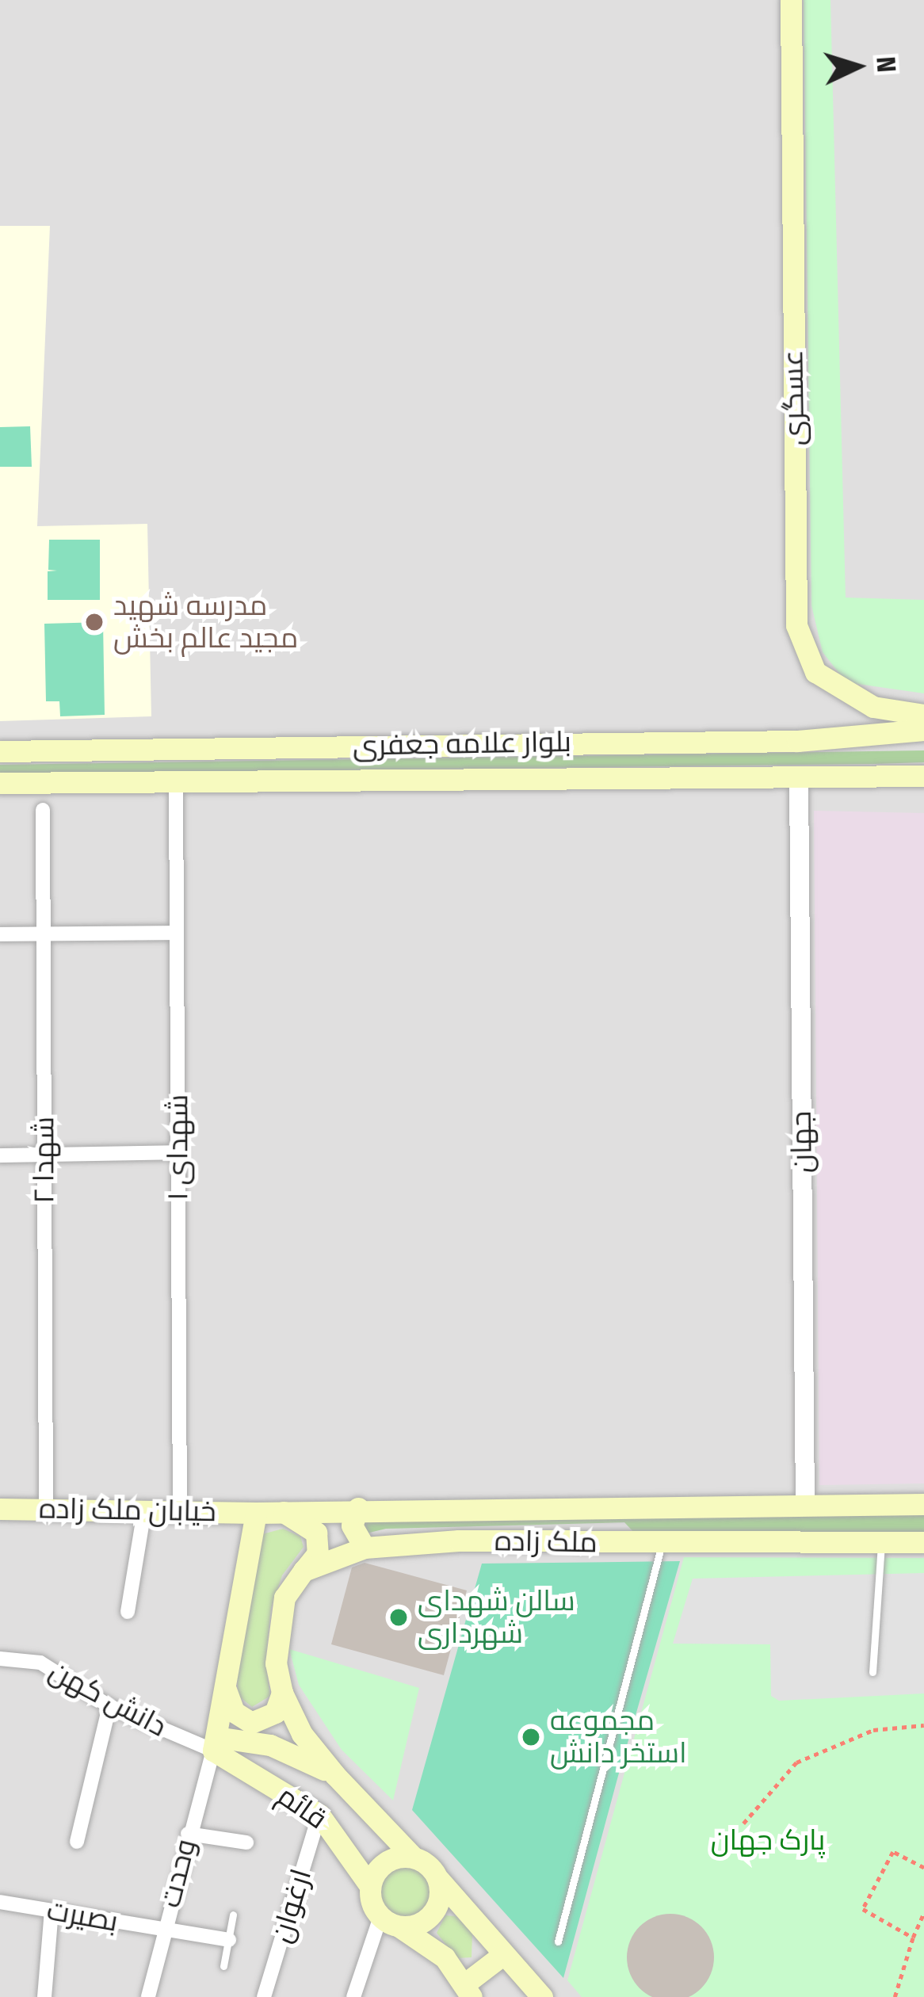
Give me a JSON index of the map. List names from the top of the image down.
{
  "streets": {
    "main road": [
      "عسگری",
      "بلوار علامه جعفری",
      "خیابان ملک زاده",
      "ملک زاده",
      "قائم"
    ],
    "street": [
      "جهان",
      "شهدای ۱",
      "شهدا ۲",
      "دانش کهن",
      "وحدت",
      "ارغوان",
      "بصیرت"
    ]
  },
  "crossings": [
    ["بلوار علامه جعفری", "جهان"],
    ["بلوار علامه جعفری", "شهدای ۱"],
    ["جهان", "ملک زاده"],
    ["شهدای ۱", "خیابان ملک زاده"],
    ["شهدا ۲", "خیابان ملک زاده"],
    ["خیابان ملک زاده", "ملک زاده"],
    ["دانش کهن", "قائم"],
    ["دانش کهن", "وحدت"],
    ["قائم", "وحدت"],
    ["قائم", "ارغوان"],
    ["وحدت", "بصیرت"]
  ],
  "parks": ["پارک جهان"],
  "places": ["مدرسه شهید مجید عالم بخش", "سالن شهدای شهرداری", "مجموعه استخر دانش"],
  "north": "right"
}
